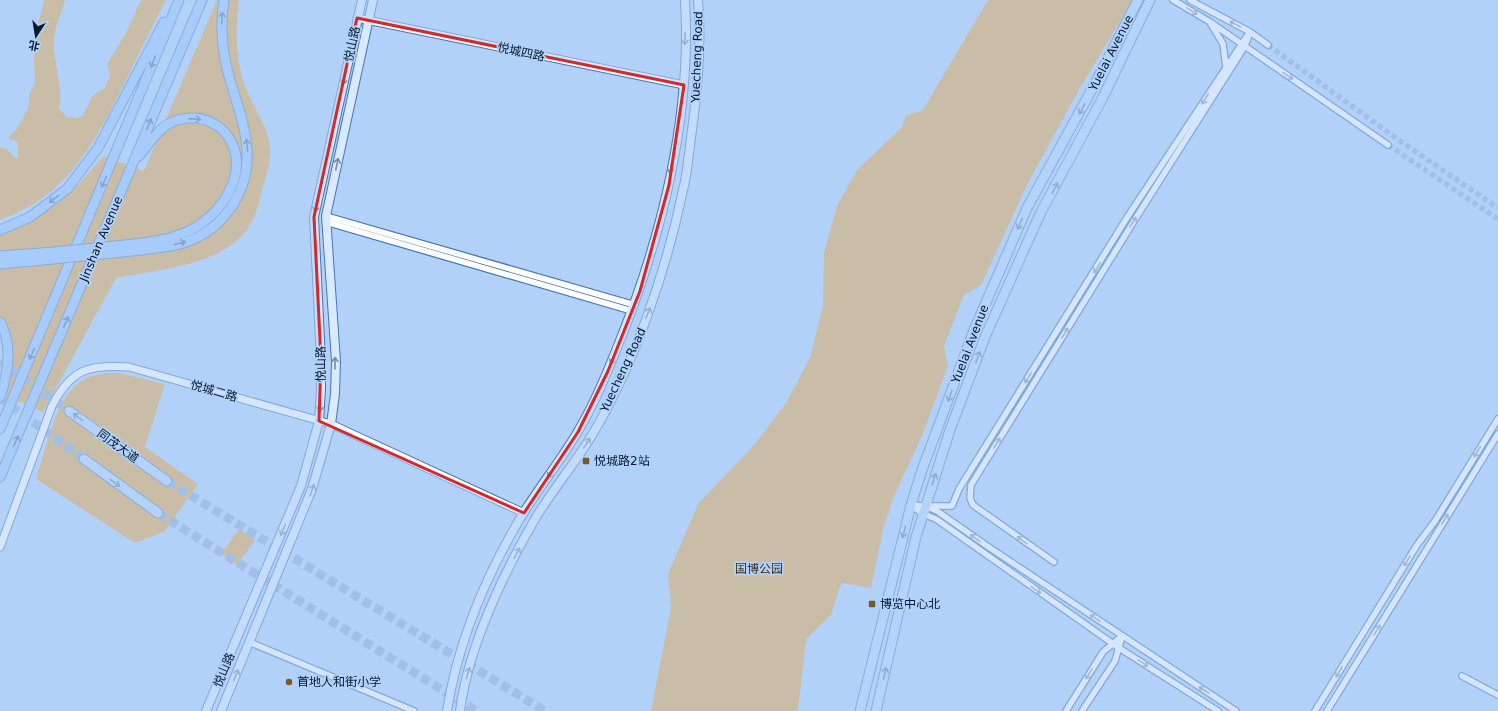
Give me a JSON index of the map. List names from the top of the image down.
{
  "streets": {
    "highway": ["Jinshan Avenue"],
    "main road": [
      "悦山路",
      "Yuelai Avenue",
      "Yuecheng Road",
      "同茂大道"
    ],
    "street": ["悦城四路", "悦城二路"]
  },
  "crossings": [
    ["悦山路", "悦城四路"],
    ["悦山路", "悦城二路"],
    ["悦城四路", "Yuecheng Road"],
    ["Yuecheng Road", "悦城二路"]
  ],
  "parks": ["国博公园"],
  "places": {
    "transit": ["悦城路2站", "博览中心北"],
    "other": ["首地人和街小学"]
  },
  "north": "bottom"
}
